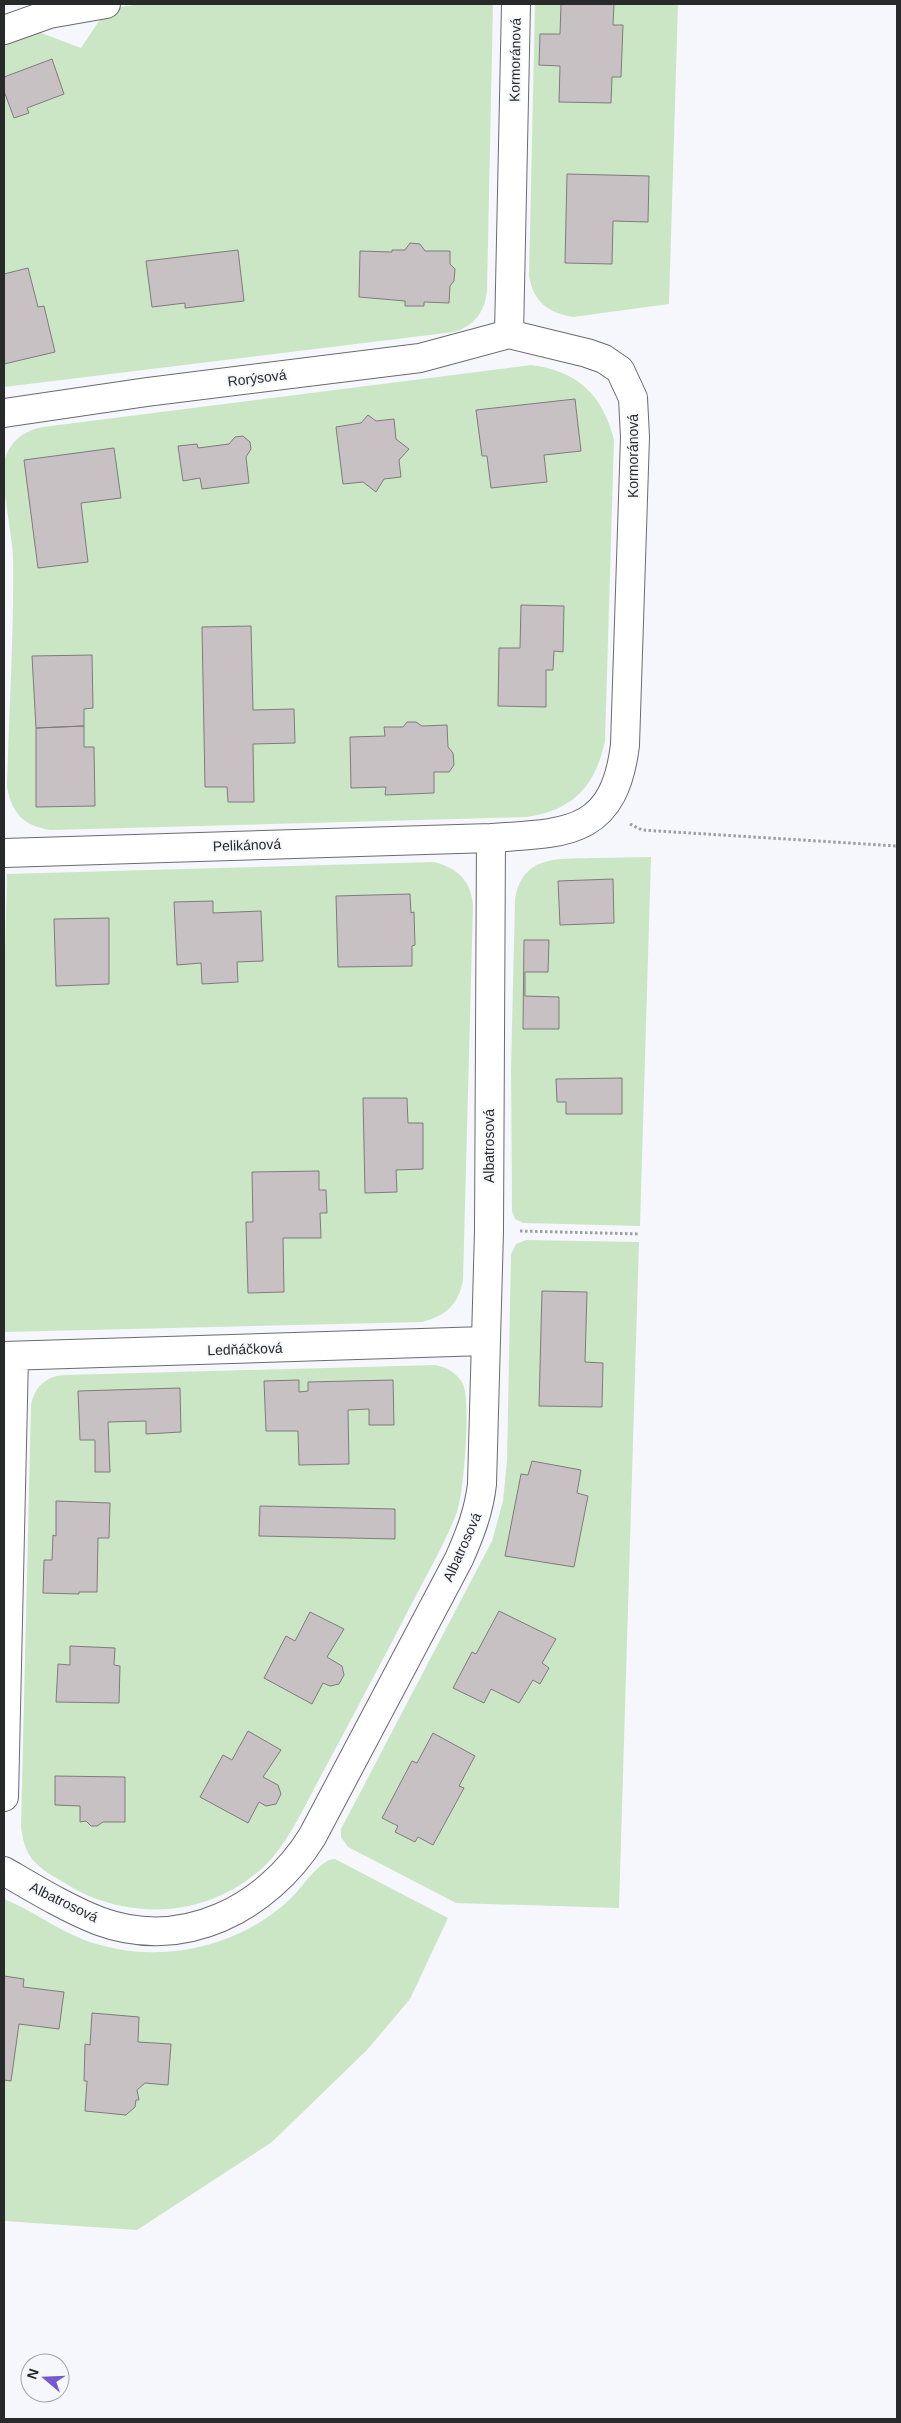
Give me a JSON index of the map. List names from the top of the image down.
{
  "streets": {
    "street": [
      "Kormoránová",
      "Rorýsová",
      "Pelikánová",
      "Albatrosová",
      "Ledňáčková"
    ]
  },
  "crossings": [
    ["Kormoránová", "Rorýsová"],
    ["Kormoránová", "Pelikánová"],
    ["Kormoránová", "Albatrosová"],
    ["Pelikánová", "Albatrosová"],
    ["Albatrosová", "Ledňáčková"]
  ],
  "north": "left"
}
